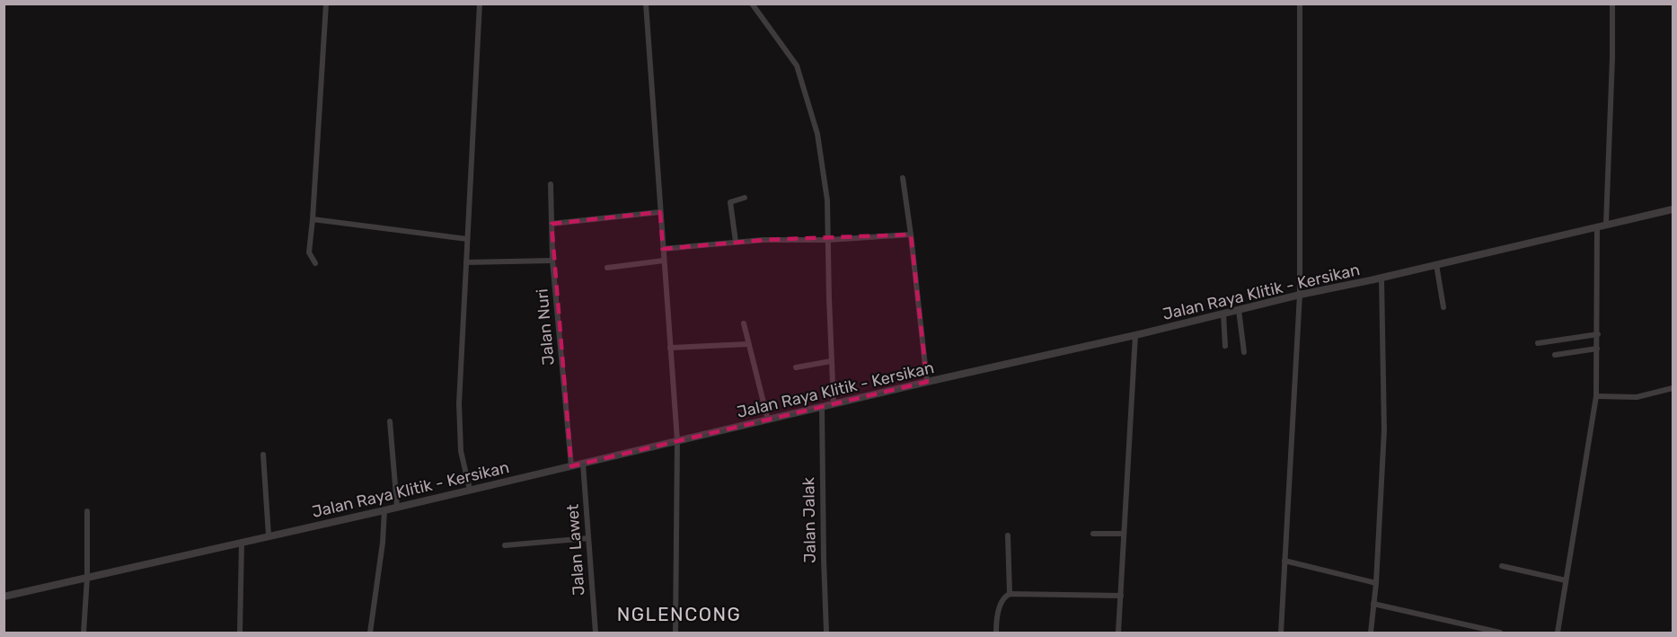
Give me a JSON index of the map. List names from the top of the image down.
{
  "streets": {
    "street": [
      "Jalan Raya Klitik - Kersikan",
      "Jalan Nuri",
      "Jalan Jalak",
      "Jalan Lawet"
    ]
  },
  "crossings": [
    ["Jalan Raya Klitik - Kersikan", "Jalan Nuri"],
    ["Jalan Raya Klitik - Kersikan", "Jalan Jalak"],
    ["Jalan Raya Klitik - Kersikan", "Jalan Lawet"]
  ],
  "districts": ["NGLENCONG"]
}
